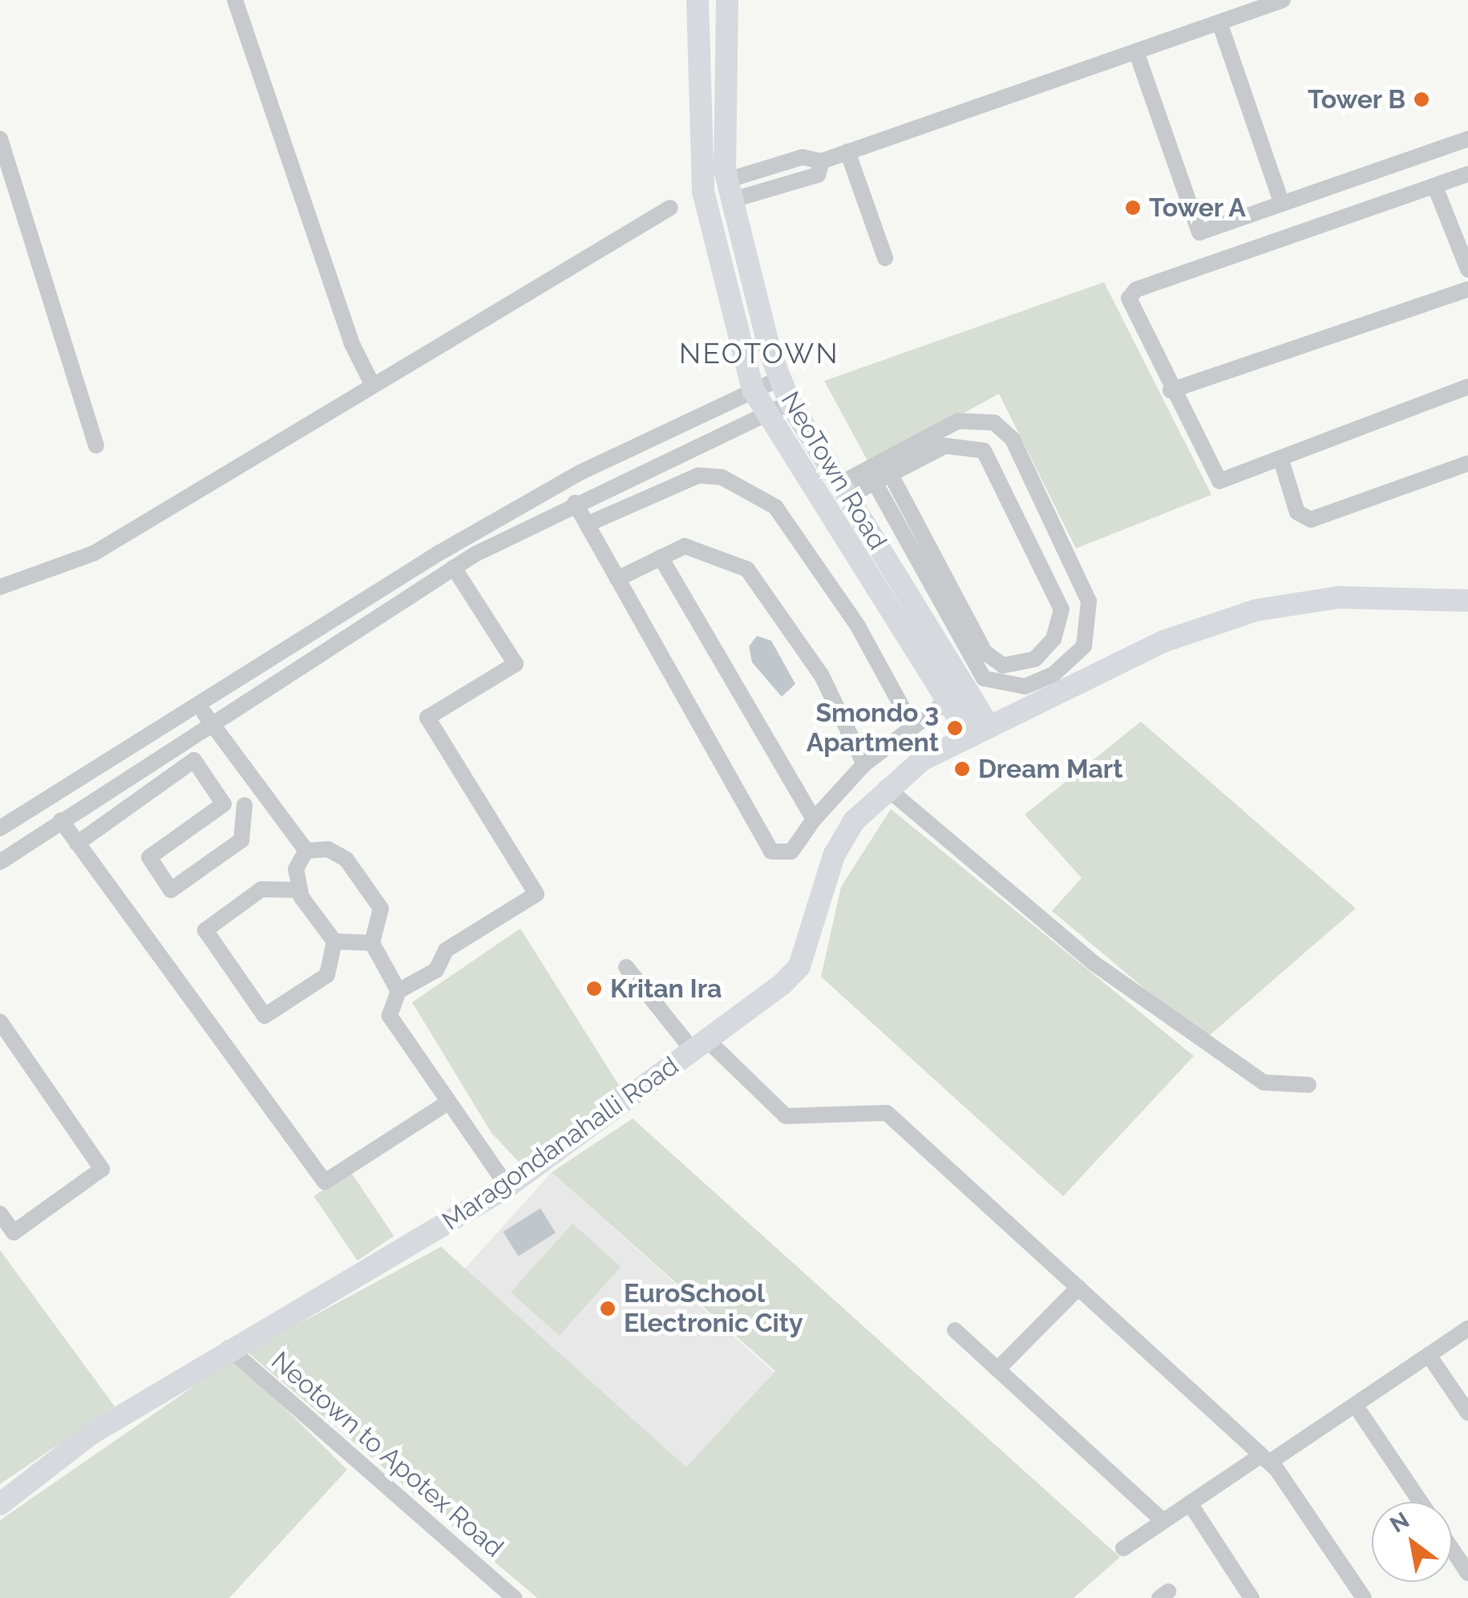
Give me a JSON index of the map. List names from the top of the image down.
{
  "streets": {
    "street": ["NeoTown Road", "Maragondanahalli Road", "Neotown to Apotex Road"]
  },
  "crossings": [
    ["NeoTown Road", "Maragondanahalli Road"],
    ["Maragondanahalli Road", "Neotown to Apotex Road"]
  ],
  "districts": ["NEOTOWN"],
  "places": [
    "Tower B",
    "Tower A",
    "Smondo 3 Apartment",
    "Dream Mart",
    "Kritan Ira",
    "EuroSchool Electronic City"
  ],
  "north": "top left"
}
